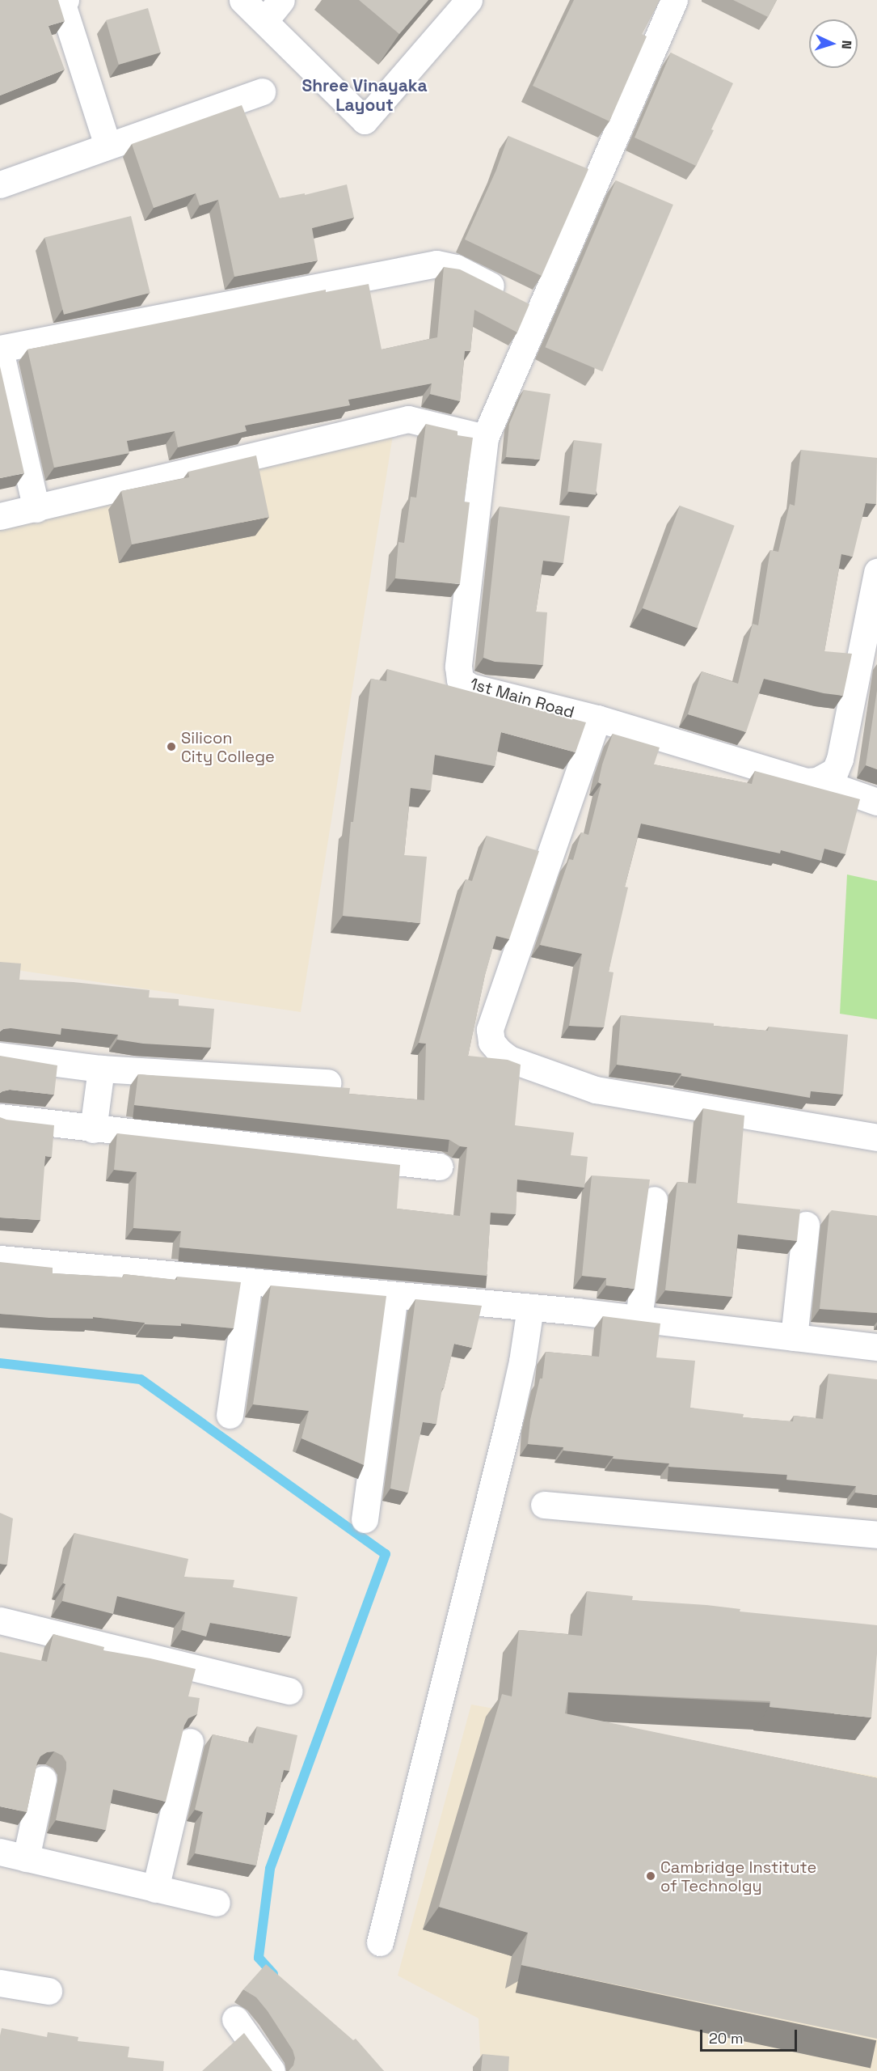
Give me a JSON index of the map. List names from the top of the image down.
{
  "streets": {
    "street": ["1st Main Road"]
  },
  "districts": ["Shree Vinayaka Layout"],
  "places": ["Silicon City College", "Cambridge Institute of Technolgy"],
  "scale_bar": "20 m",
  "north": "right"
}
